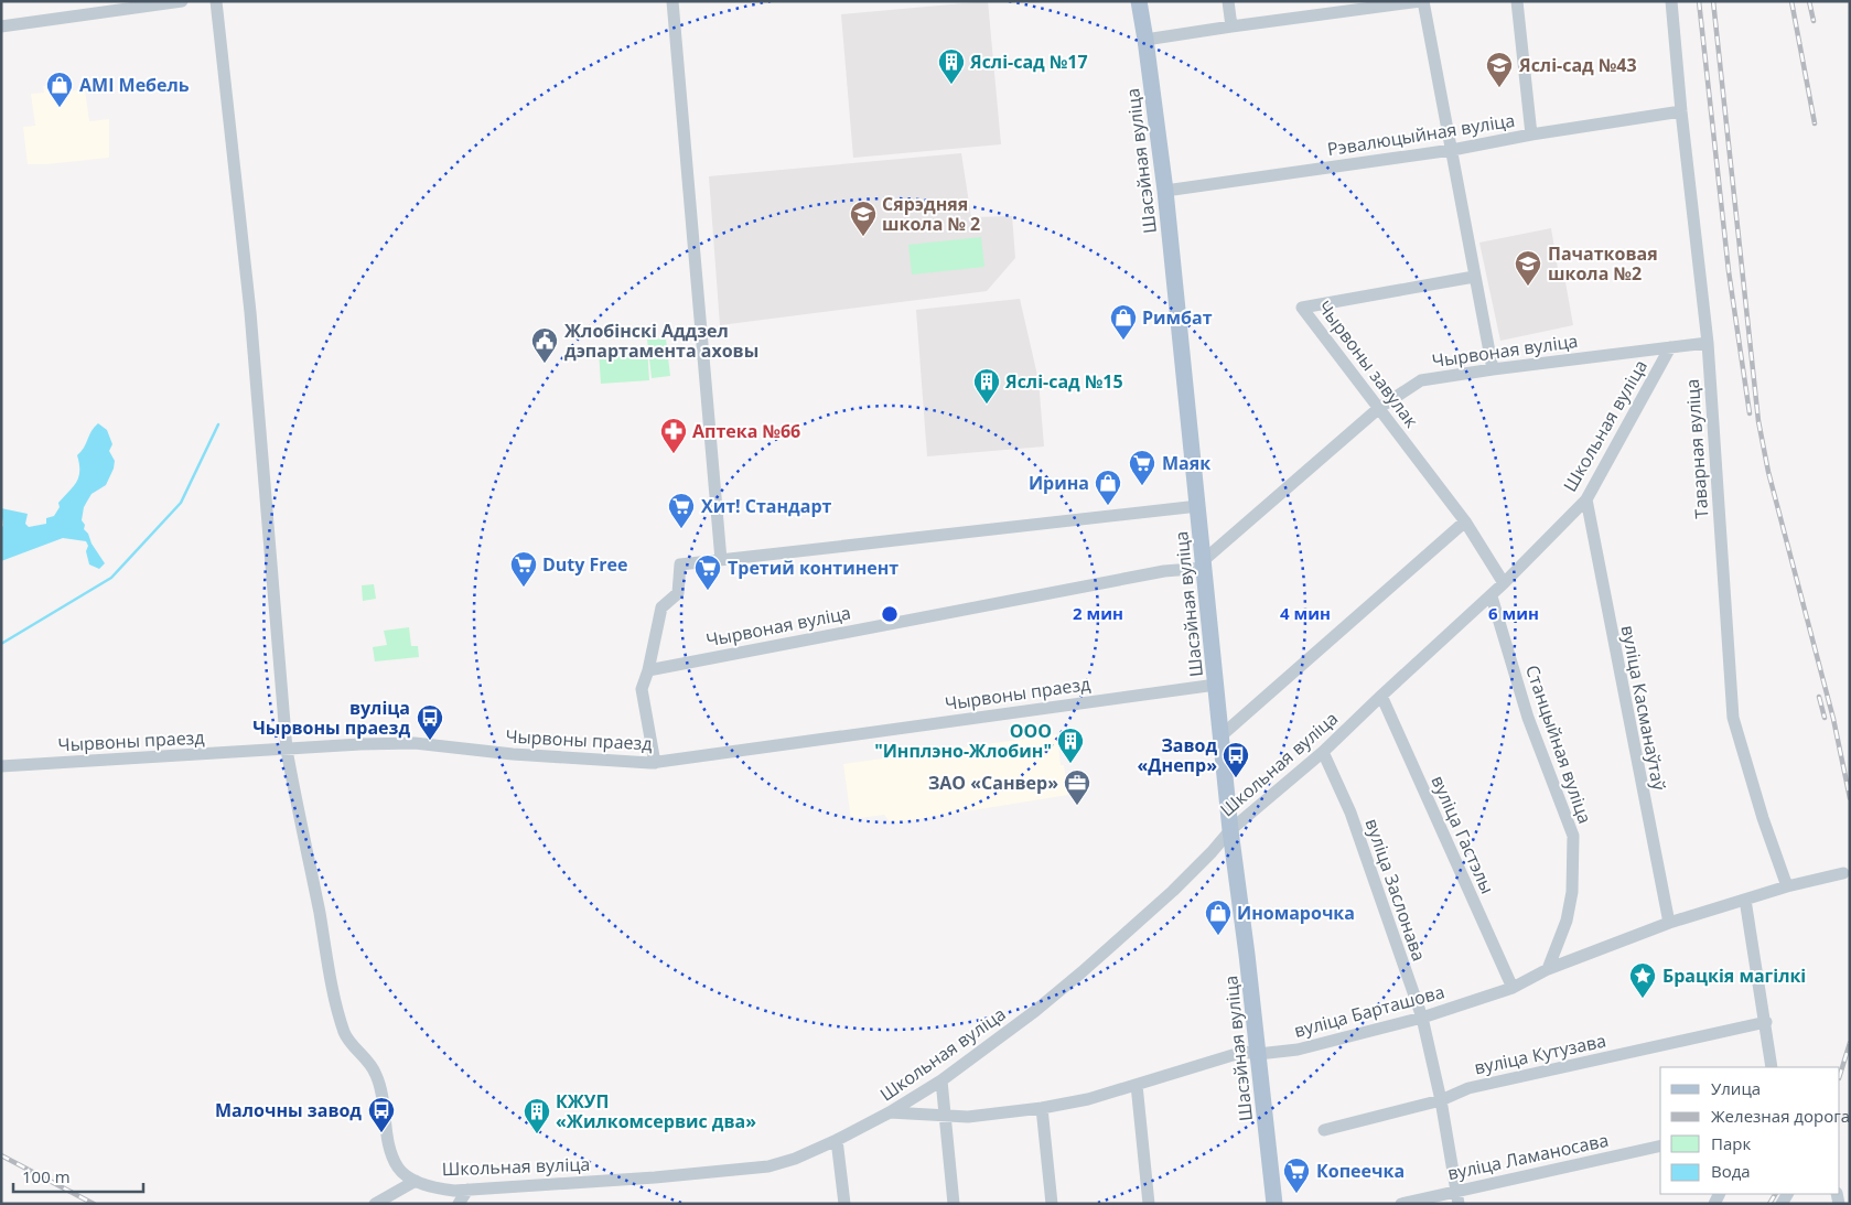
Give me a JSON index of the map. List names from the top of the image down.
{
  "streets": {
    "main road": ["Шасэйная вуліца"],
    "street": [
      "Рэвалюцыйная вуліца",
      "Чырвоная вуліца",
      "Чырвоны завулак",
      "Школьная вуліца",
      "Таварная вуліца",
      "Чырвоны праезд",
      "вуліца Касманаўтаў",
      "Станцыйная вуліца",
      "вуліца Гастэлы",
      "вуліца Заслонава",
      "вуліца Барташова",
      "вуліца Кутузава",
      "вуліца Ламаносава"
    ]
  },
  "crossings": [
    ["Рэвалюцыйная вуліца", "Шасэйная вуліца"],
    ["Рэвалюцыйная вуліца", "Таварная вуліца"],
    ["Шасэйная вуліца", "Чырвоная вуліца"],
    ["Шасэйная вуліца", "Школьная вуліца"],
    ["Шасэйная вуліца", "Чырвоны праезд"],
    ["Шасэйная вуліца", "вуліца Барташова"],
    ["Чырвоная вуліца", "Чырвоны завулак"],
    ["Чырвоная вуліца", "Школьная вуліца"],
    ["Чырвоная вуліца", "Таварная вуліца"],
    ["Чырвоны завулак", "Школьная вуліца"],
    ["Школьная вуліца", "Чырвоны праезд"],
    ["Школьная вуліца", "вуліца Касманаўтаў"],
    ["Школьная вуліца", "Станцыйная вуліца"],
    ["Школьная вуліца", "вуліца Гастэлы"],
    ["Школьная вуліца", "вуліца Заслонава"],
    ["Школьная вуліца", "вуліца Барташова"],
    ["Таварная вуліца", "вуліца Барташова"],
    ["вуліца Касманаўтаў", "вуліца Барташова"],
    ["Станцыйная вуліца", "вуліца Барташова"],
    ["вуліца Гастэлы", "вуліца Барташова"],
    ["вуліца Заслонава", "вуліца Барташова"],
    ["вуліца Заслонава", "вуліца Кутузава"],
    ["вуліца Заслонава", "вуліца Ламаносава"]
  ],
  "places": {
    "building": [
      "Яслі-сад №17",
      "Яслі-сад №15",
      "ООО \"Инплэно-Жлобин\"",
      "КЖУП «Жилкомсервис два»"
    ],
    "school or university": ["Яслі-сад №43", "Сярэдняя школа № 2", "Пачатковая школа №2"],
    "shop": [
      "AMI Мебель",
      "Римбат",
      "Ирина",
      "Иномарочка"
    ],
    "public building": ["Жлобінскі Аддзел дэпартамента аховы"],
    "pharmacy": ["Аптека №66"],
    "supermarket": [
      "Маяк",
      "Хит! Стандарт",
      "Duty Free",
      "Третий континент",
      "Копеечка"
    ],
    "bus stop": ["вуліца Чырвоны праезд", "Завод «Днепр»", "Малочны завод"],
    "office": ["ЗАО «Санвер»"],
    "place": ["Брацкія магілкі"]
  },
  "legend": [
    "Улица",
    "Железная дорога",
    "Парк",
    "Вода"
  ],
  "scale_bar": "100 m",
  "rings": ["2 мин", "4 мин", "6 мин"]
}
